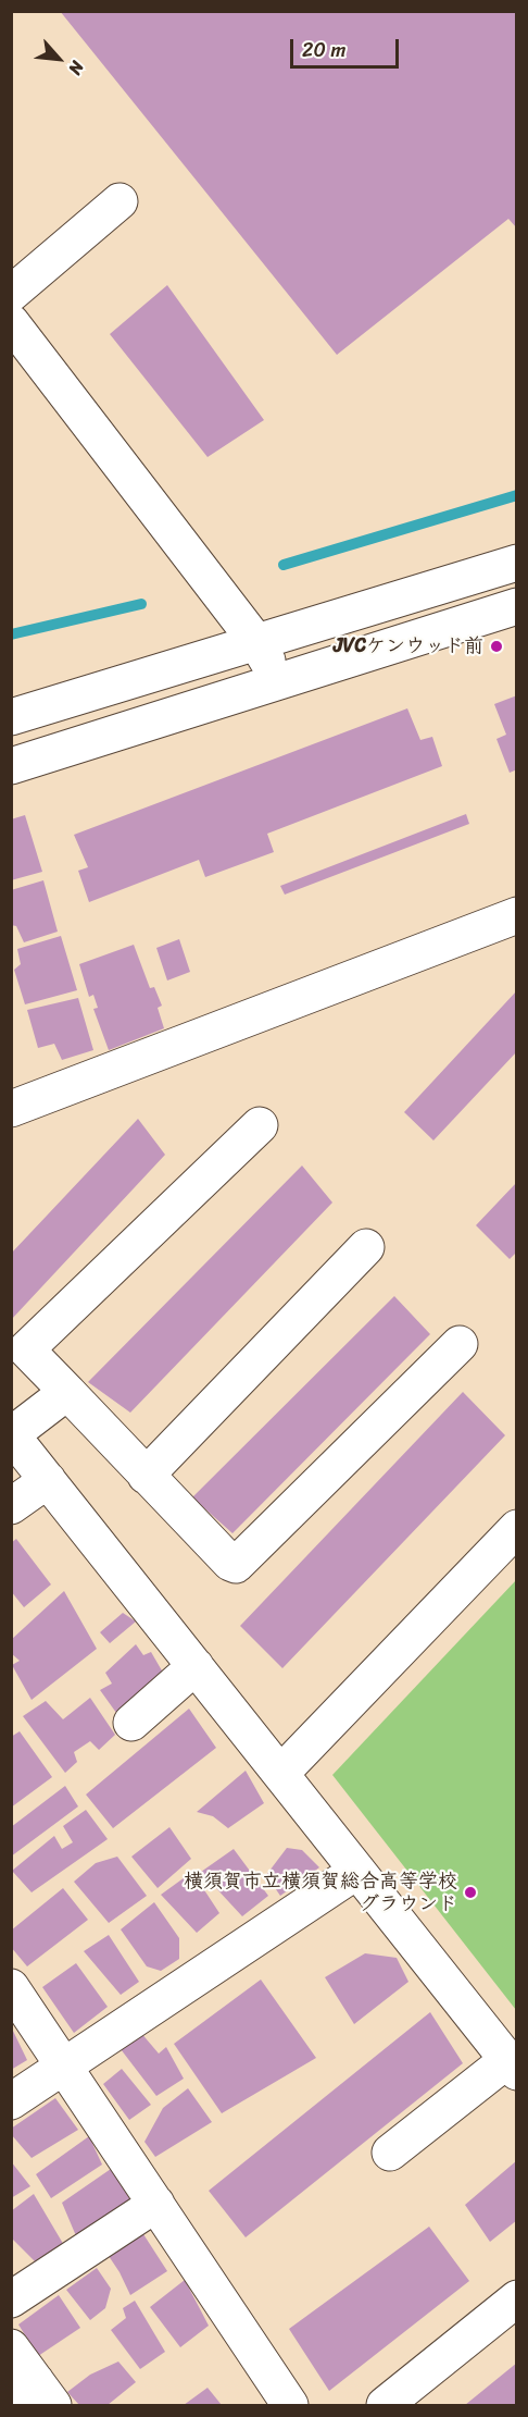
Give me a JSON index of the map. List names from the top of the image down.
{
  "places": ["JVCケンウッド前", "横須賀市立横須賀総合高等学校 グラウンド"],
  "scale_bar": "20 m",
  "north": "bottom right"
}
